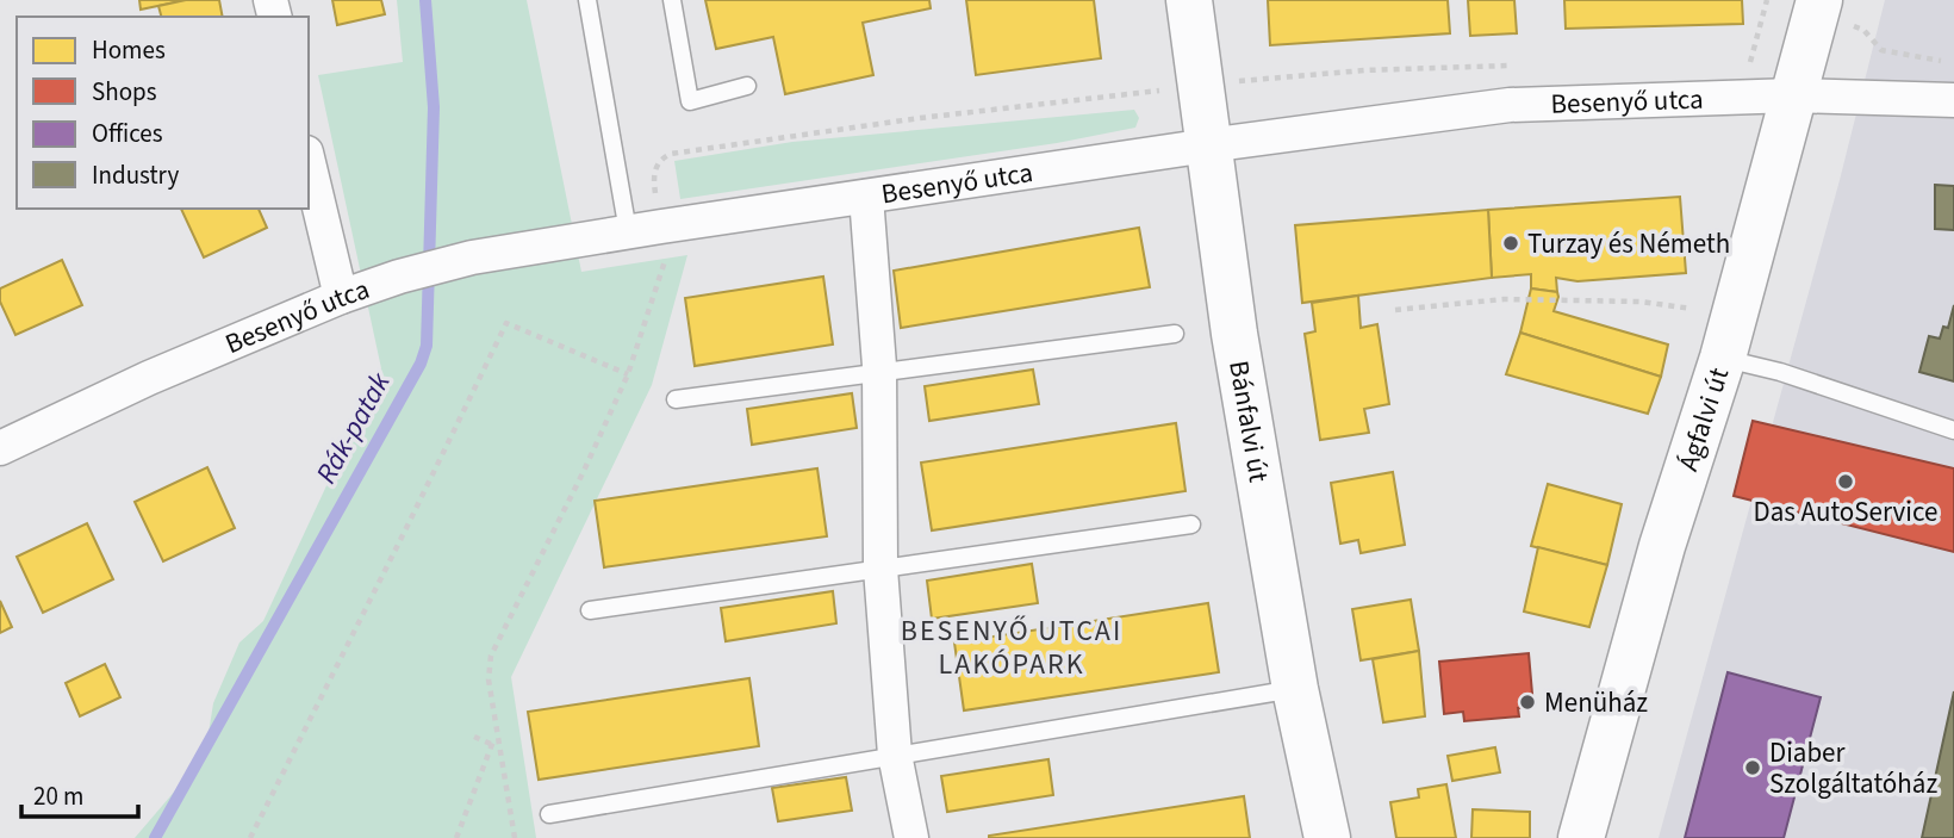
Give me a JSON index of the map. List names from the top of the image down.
{
  "streets": {
    "main road": ["Ágfalvi út", "Bánfalvi út"],
    "street": ["Besenyő utca"]
  },
  "crossings": [
    ["Besenyő utca", "Ágfalvi út"],
    ["Besenyő utca", "Bánfalvi út"]
  ],
  "districts": ["BESENYŐ UTCAI LAKÓPARK"],
  "water": ["Rák-patak"],
  "places": [
    "Turzay és Németh",
    "Das AutoService",
    "Menüház",
    "Diaber Szolgáltatóház"
  ],
  "legend": [
    "Homes",
    "Shops",
    "Offices",
    "Industry"
  ],
  "scale_bar": "20 m"
}
